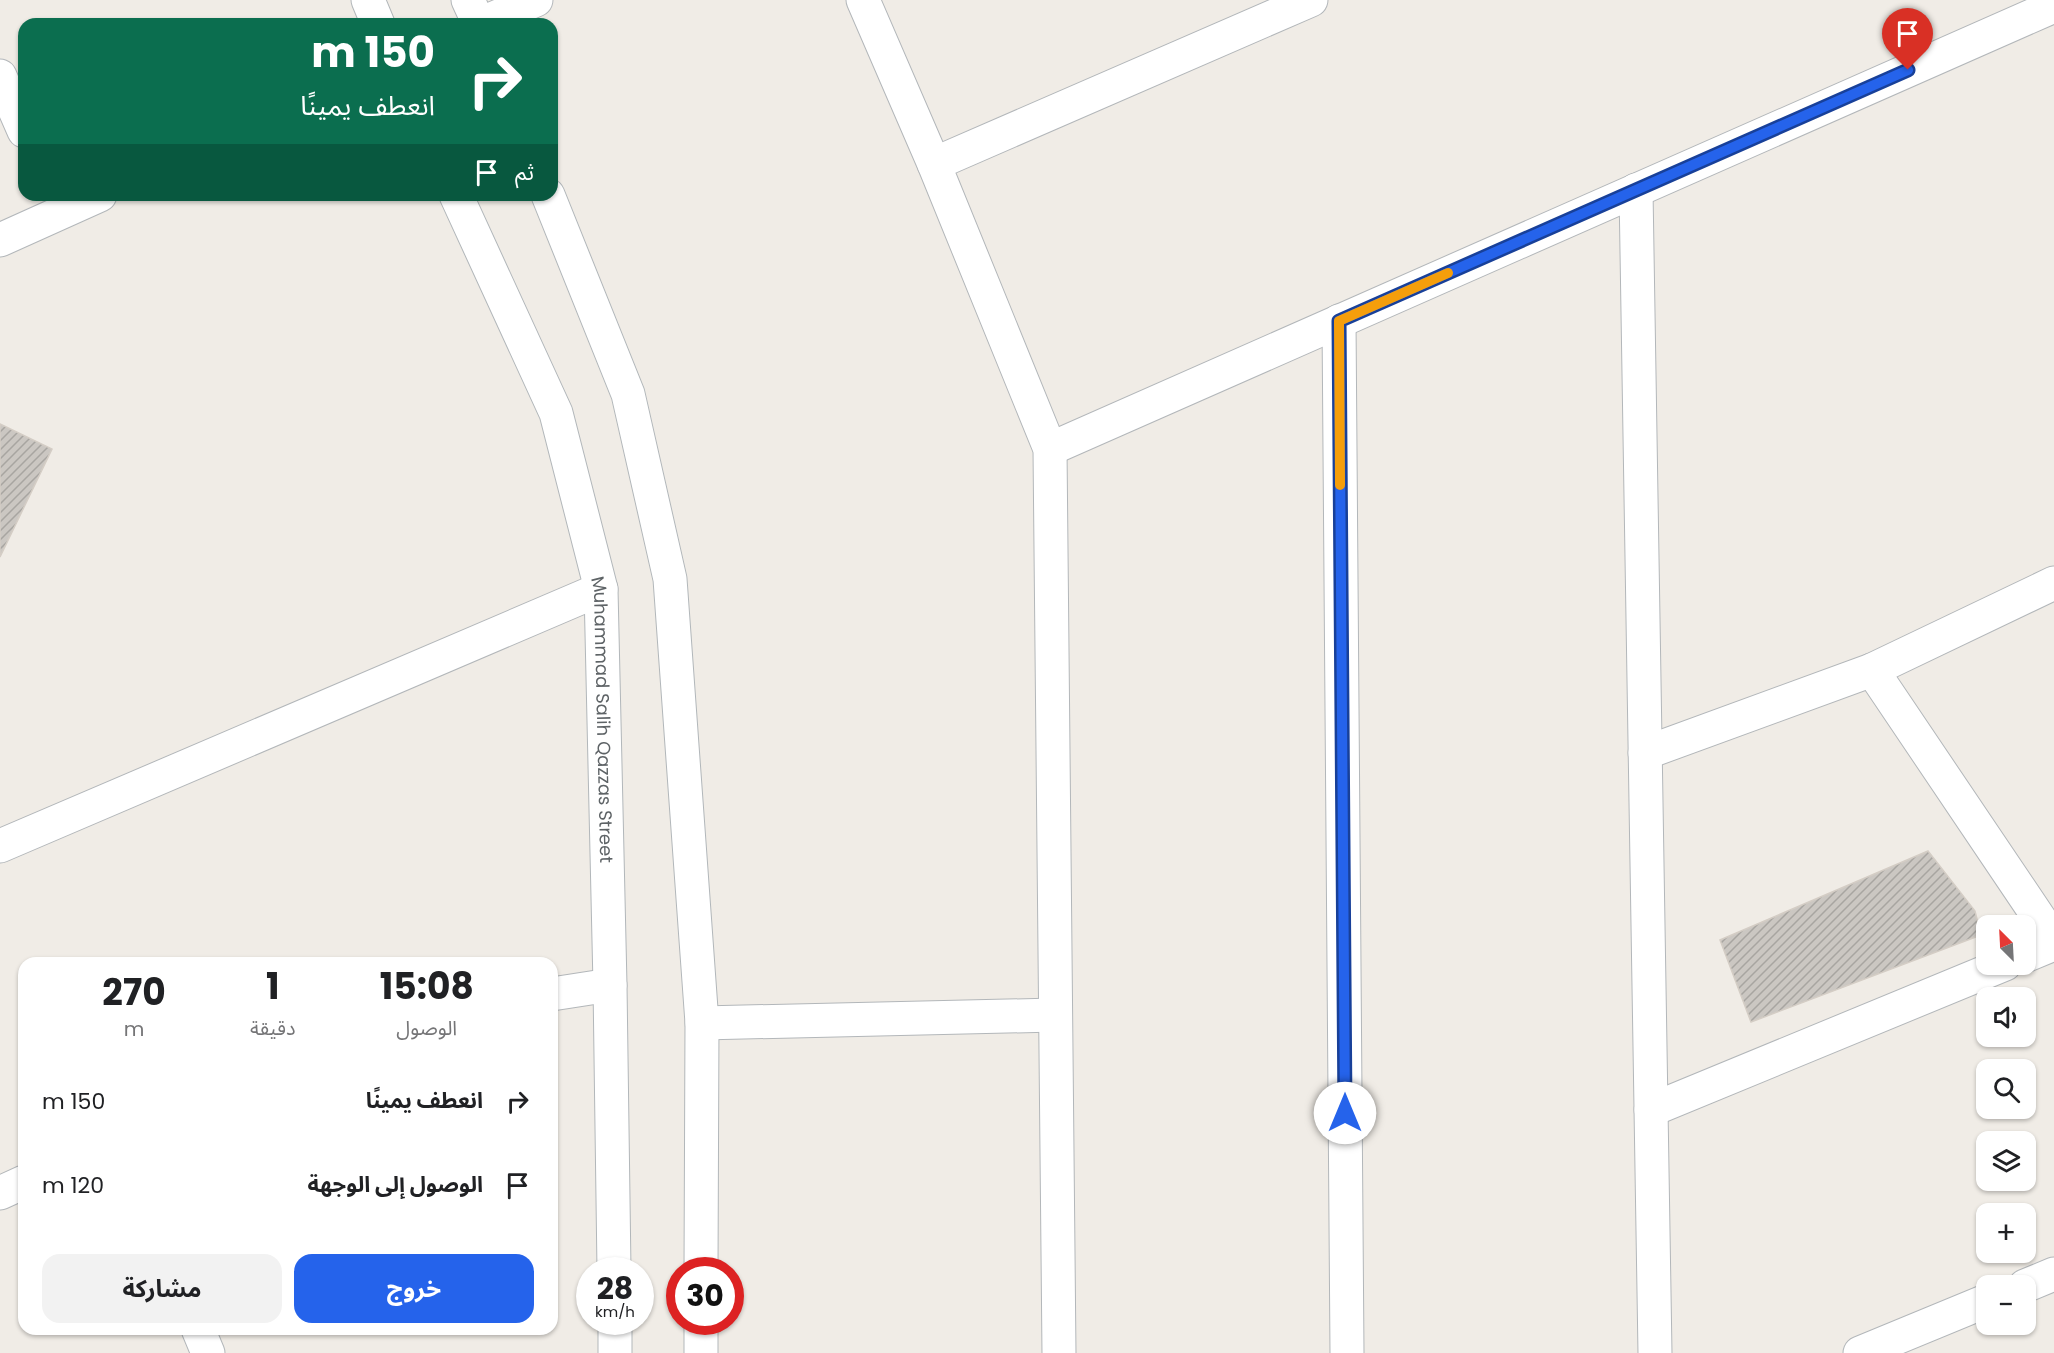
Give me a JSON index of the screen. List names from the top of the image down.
{
  "streets": {
    "street": ["Muhammad Salih Qazzas Street"]
  },
  "north": "top left",
  "page": {
    "turn": ["150 m", "انعطف يمينًا"],
    "then": "ثم",
    "map_buttons": ["+", "−"],
    "eta": [
      "15:08",
      "الوصول",
      "1",
      "دقيقة",
      "270",
      "m"
    ],
    "list": [
      {
        "name": "انعطف يمينًا",
        "value": "150 m"
      },
      {
        "name": "الوصول إلى الوجهة",
        "value": "120 m"
      }
    ],
    "buttons": ["خروج", "مشاركة"],
    "speed": "28 km/h",
    "limit": "30"
  }
}
